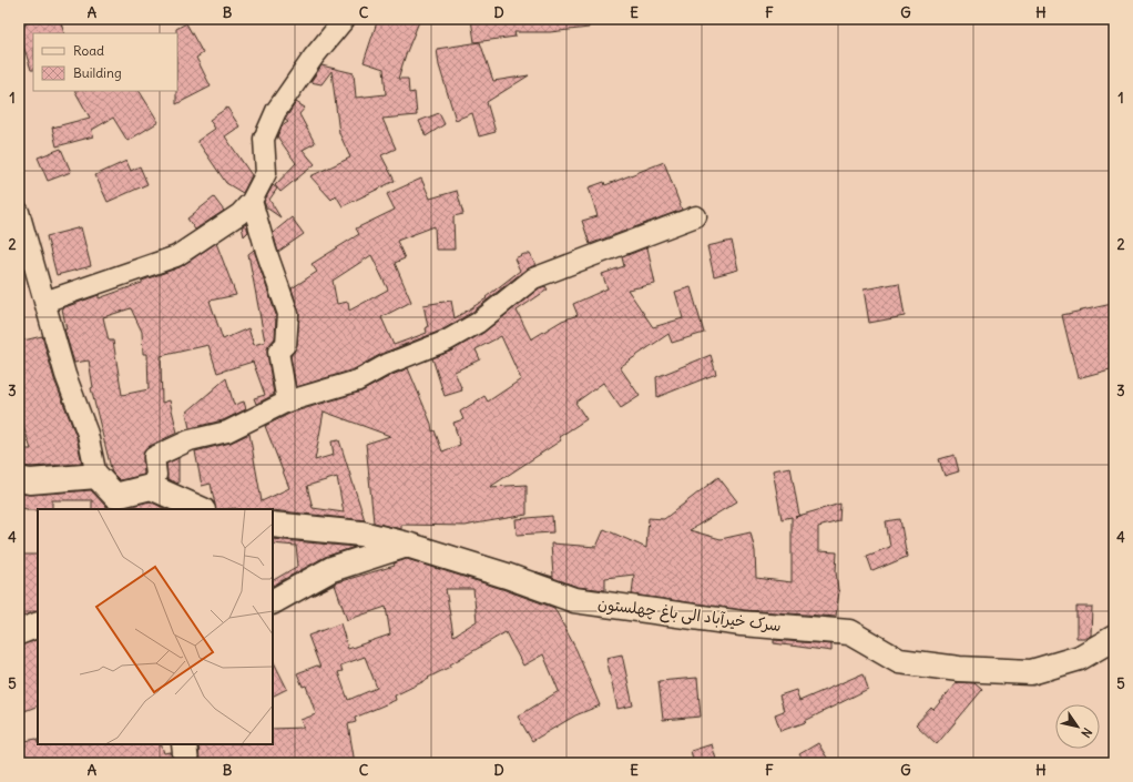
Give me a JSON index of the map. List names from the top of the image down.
{
  "streets": {
    "street": ["سرک خیرآباد الی باغ چهلستون"]
  },
  "legend": ["Road", "Building"],
  "north": "bottom right",
  "grid": {
    "columns": [
      "A",
      "B",
      "C",
      "D",
      "E",
      "F",
      "G",
      "H"
    ],
    "rows": [
      "1",
      "2",
      "3",
      "4",
      "5"
    ]
  }
}
